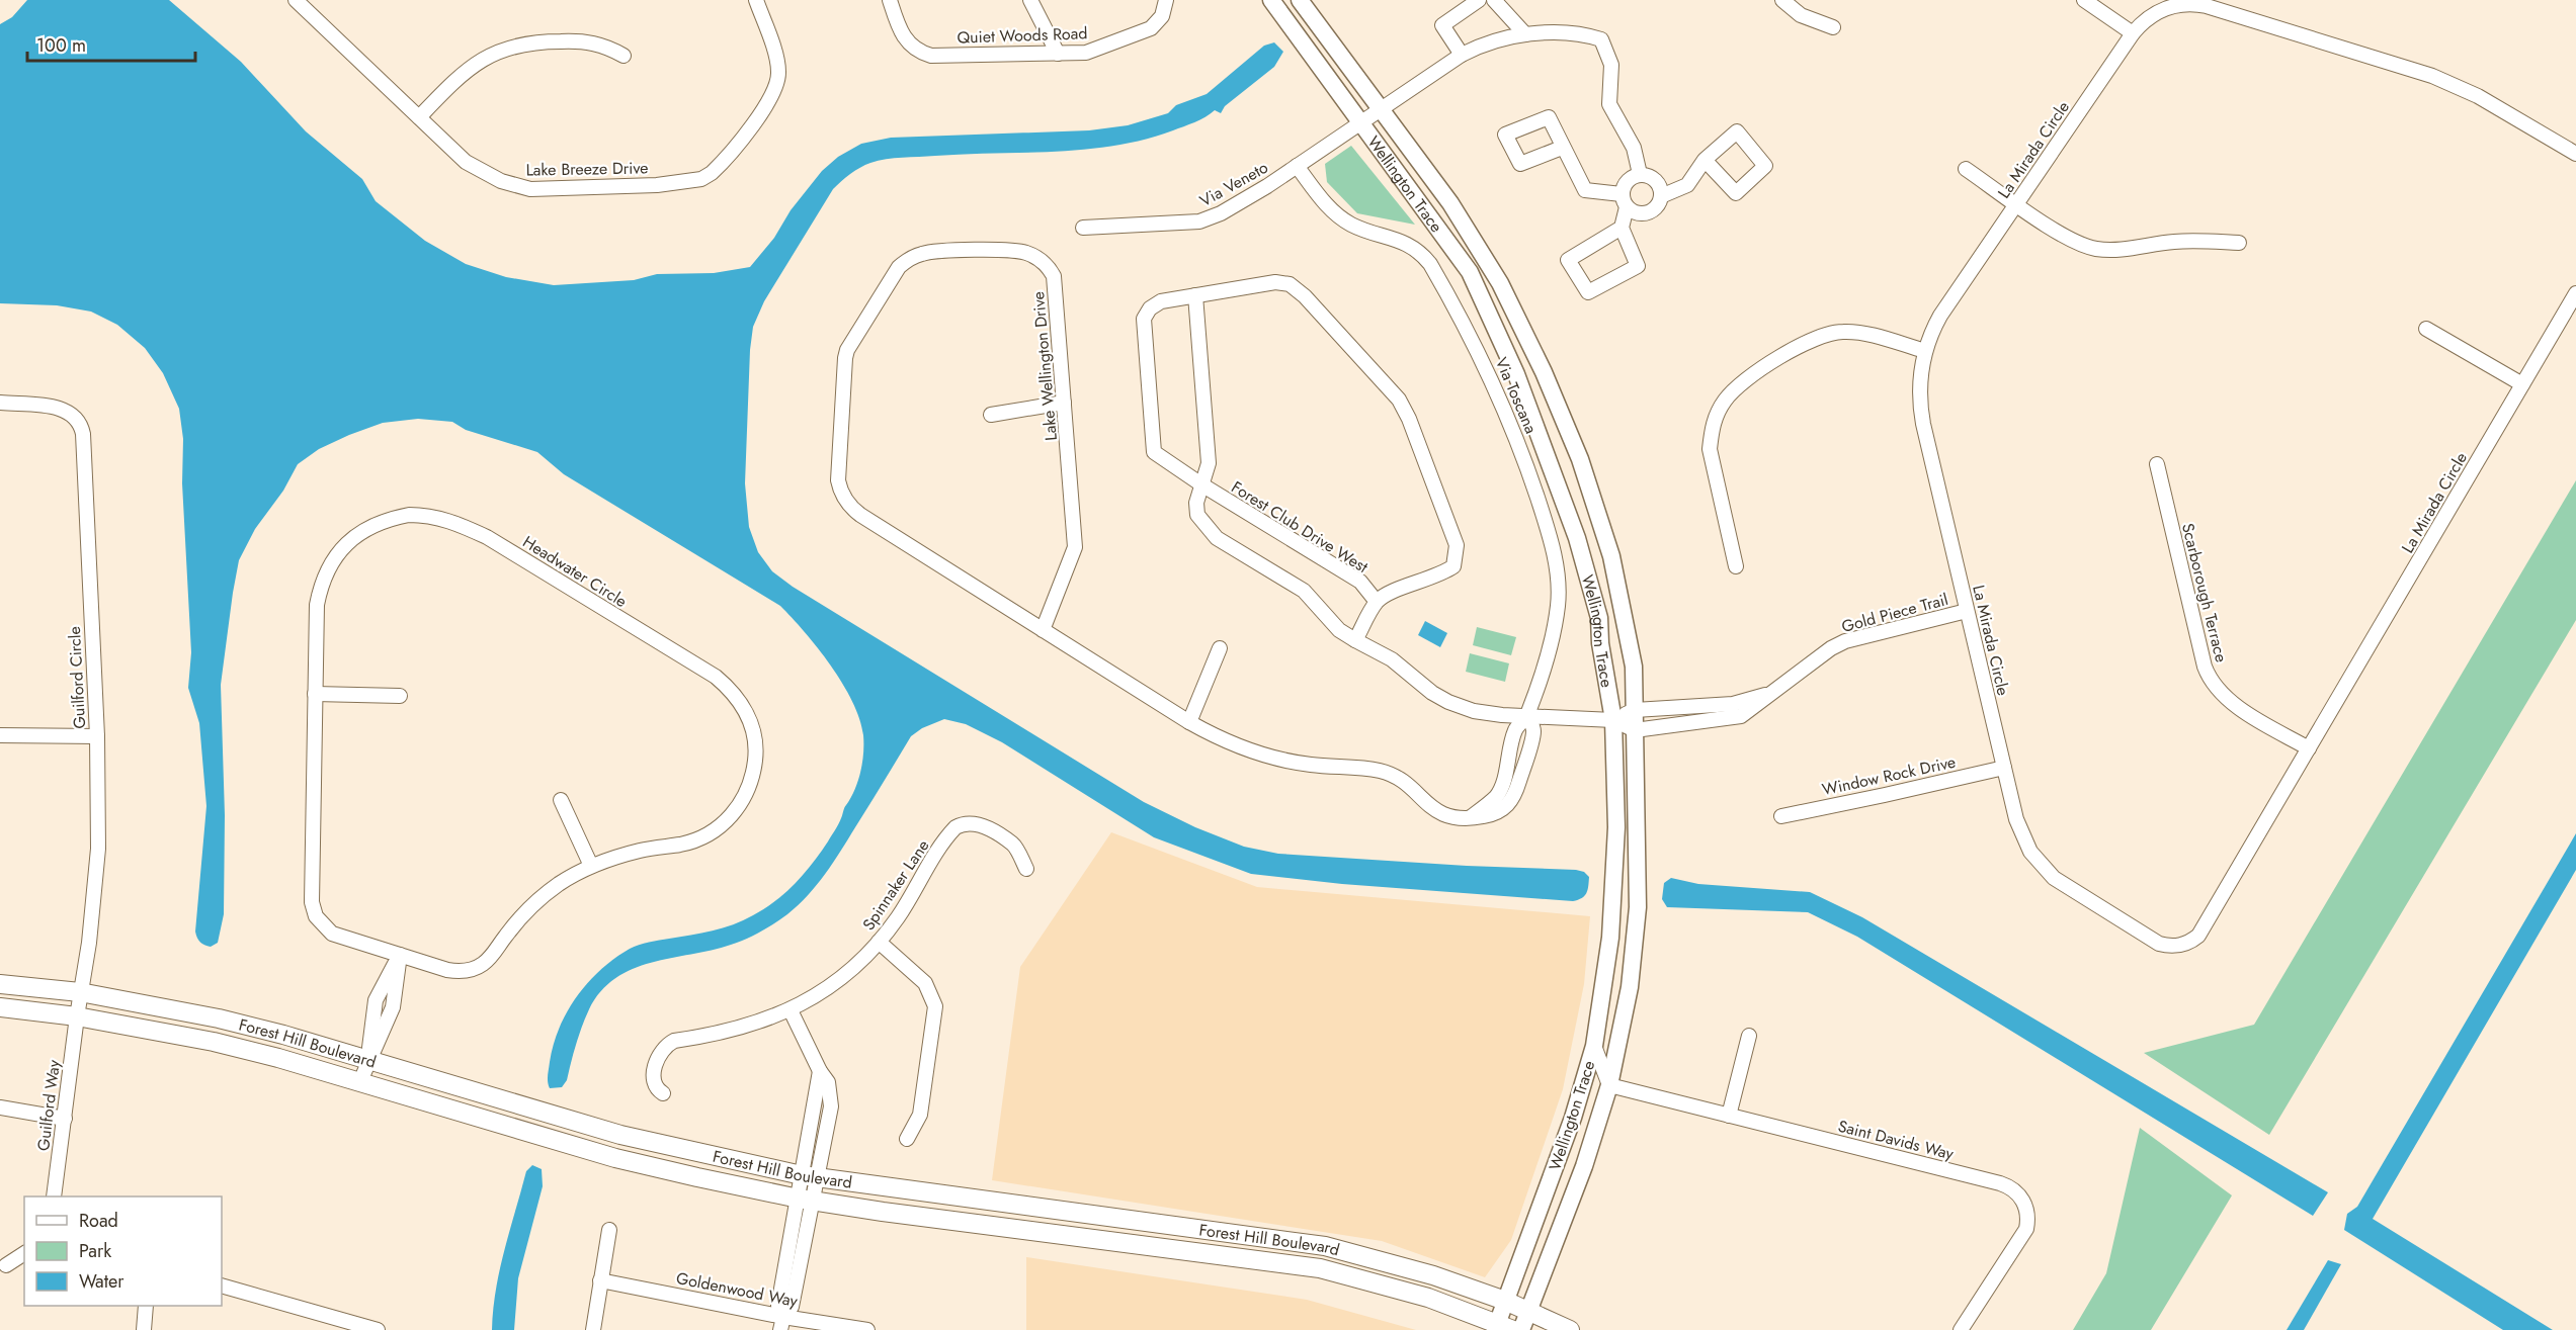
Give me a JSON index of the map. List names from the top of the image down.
{
  "streets": {
    "main road": ["Forest Hill Boulevard"],
    "street": [
      "Quiet Woods Road",
      "La Mirada Circle",
      "Lake Breeze Drive",
      "Via Veneto",
      "Wellington Trace",
      "Lake Wellington Drive",
      "Via Toscana",
      "Forest Club Drive West",
      "Headwater Circle",
      "Scarborough Terrace",
      "Gold Piece Trail",
      "Guilford Circle",
      "Window Rock Drive",
      "Spinnaker Lane",
      "Guilford Way",
      "Saint Davids Way",
      "Goldenwood Way"
    ]
  },
  "crossings": [
    ["La Mirada Circle", "Scarborough Terrace"],
    ["La Mirada Circle", "Gold Piece Trail"],
    ["La Mirada Circle", "Window Rock Drive"],
    ["Via Veneto", "Wellington Trace"],
    ["Via Veneto", "Via Toscana"],
    ["Wellington Trace", "Gold Piece Trail"],
    ["Wellington Trace", "Forest Hill Boulevard"],
    ["Wellington Trace", "Saint Davids Way"],
    ["Lake Wellington Drive", "Via Toscana"],
    ["Guilford Circle", "Forest Hill Boulevard"],
    ["Guilford Circle", "Guilford Way"],
    ["Forest Hill Boulevard", "Guilford Way"]
  ],
  "legend": ["Road", "Park", "Water"],
  "scale_bar": "100 m"
}
